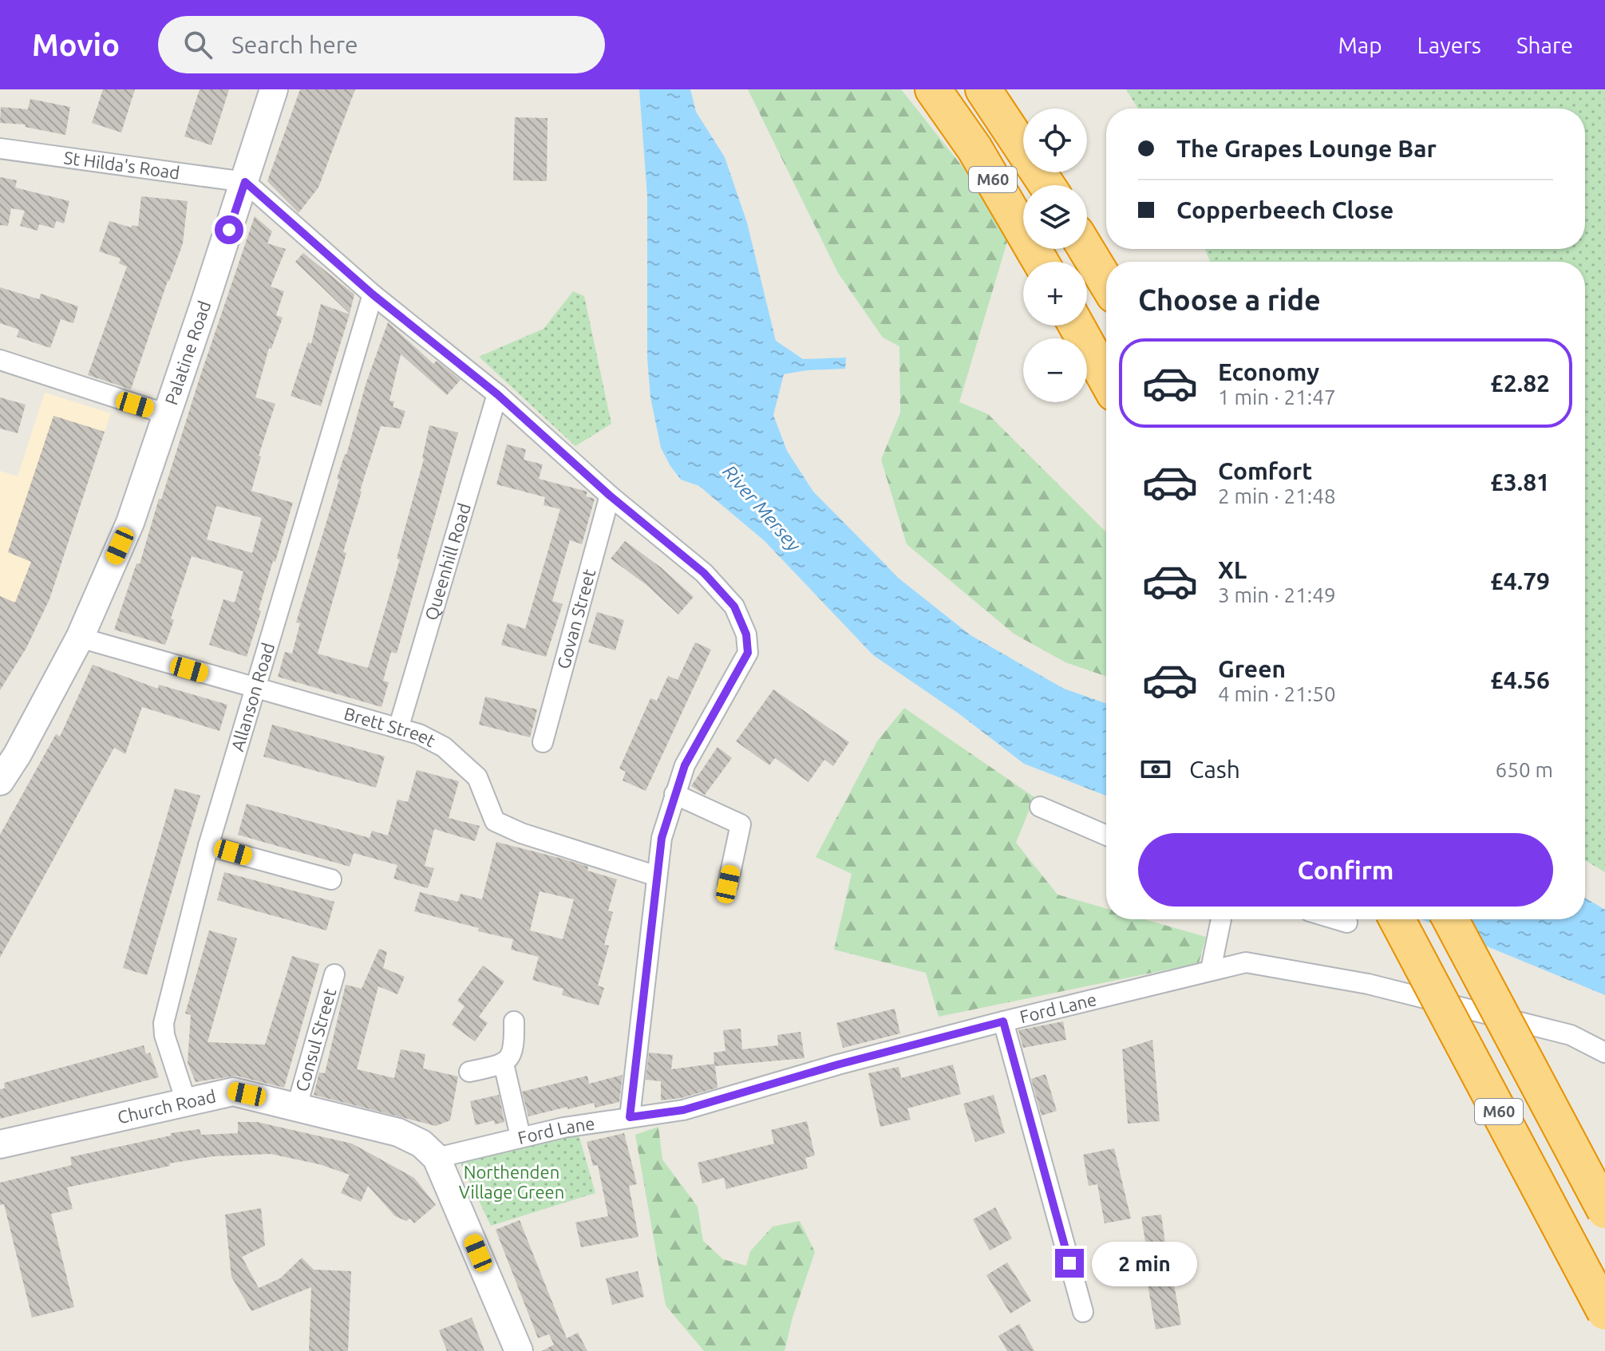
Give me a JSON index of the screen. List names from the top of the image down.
{
  "streets": {
    "highway": ["M60"],
    "main road": ["Palatine Road", "Church Road"],
    "street": [
      "St Hilda's Road",
      "Queenhill Road",
      "Govan Street",
      "Allanson Road",
      "Brett Street",
      "Ford Lane",
      "Consul Street"
    ]
  },
  "crossings": [
    ["St Hilda's Road", "Palatine Road"],
    ["Palatine Road", "Brett Street"],
    ["Queenhill Road", "Brett Street"],
    ["Allanson Road", "Brett Street"],
    ["Allanson Road", "Church Road"],
    ["Ford Lane", "Church Road"],
    ["Consul Street", "Church Road"]
  ],
  "water": ["River Mersey"],
  "parks": ["Northenden Village Green"],
  "page": {
    "header": "Movio",
    "search": "Search here",
    "nav": ["Map", "Layers", "Share"],
    "map_buttons": ["+", "−"],
    "banner": ["The Grapes Lounge Bar", "Copperbeech Close"],
    "heading": "Choose a ride",
    "list": [
      {
        "name": "Economy",
        "note": "1 min · 21:47",
        "value": "£2.82"
      },
      {
        "name": "Comfort",
        "note": "2 min · 21:48",
        "value": "£3.81"
      },
      {
        "name": "XL",
        "note": "3 min · 21:49",
        "value": "£4.79"
      },
      {
        "name": "Green",
        "note": "4 min · 21:50",
        "value": "£4.56"
      }
    ],
    "pay": ["Cash", "650 m"],
    "buttons": "Confirm",
    "bubble": "2 min"
  }
}
